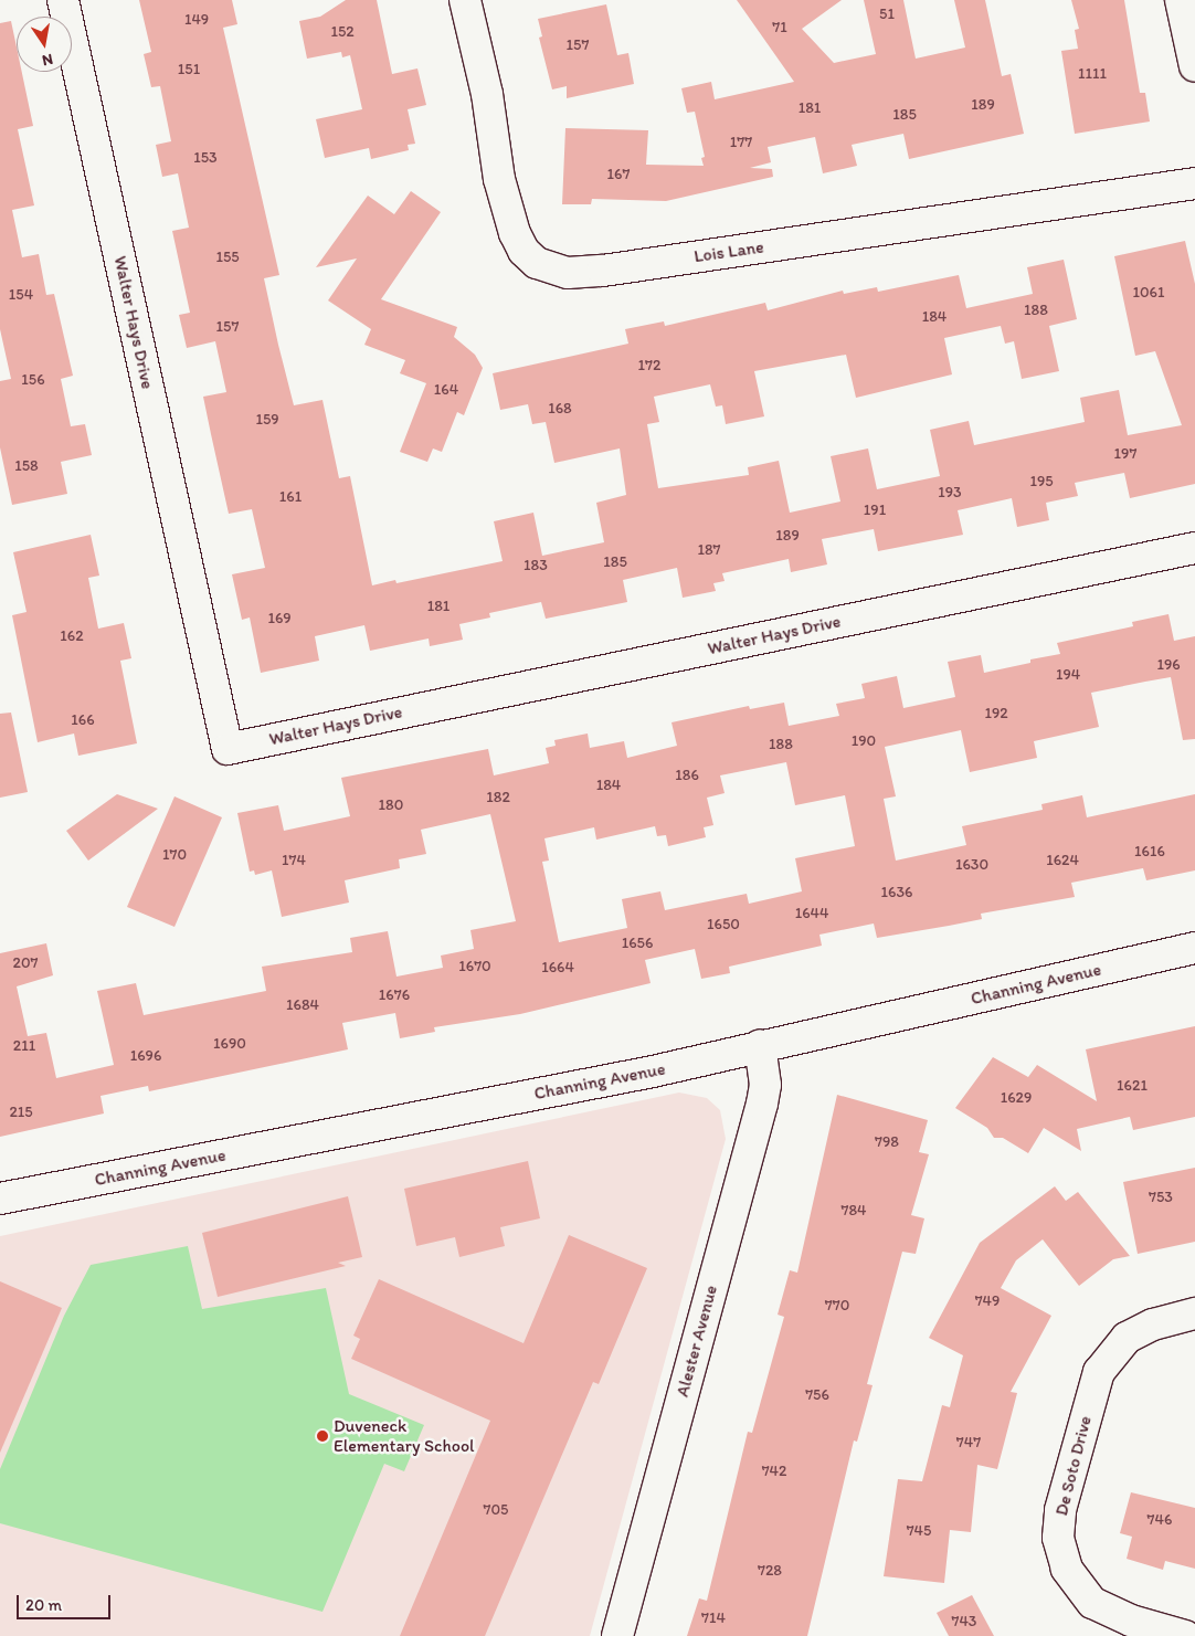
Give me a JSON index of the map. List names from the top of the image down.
{
  "streets": {
    "street": [
      "Lois Lane",
      "Walter Hays Drive",
      "Channing Avenue",
      "Alester Avenue",
      "De Soto Drive"
    ]
  },
  "crossings": [
    ["Channing Avenue", "Alester Avenue"]
  ],
  "places": ["Duveneck Elementary School"],
  "house_numbers": [
    "51",
    "149",
    "71",
    "152",
    "157",
    "151",
    "1111",
    "189",
    "181",
    "185",
    "177",
    "153",
    "167",
    "155",
    "1061",
    "154",
    "188",
    "184",
    "157",
    "172",
    "156",
    "164",
    "168",
    "159",
    "197",
    "158",
    "195",
    "193",
    "161",
    "191",
    "189",
    "187",
    "185",
    "183",
    "181",
    "169",
    "162",
    "196",
    "194",
    "192",
    "166",
    "190",
    "188",
    "186",
    "184",
    "182",
    "180",
    "1616",
    "170",
    "174",
    "1624",
    "1630",
    "1636",
    "1644",
    "1650",
    "1656",
    "207",
    "1670",
    "1664",
    "1676",
    "1684",
    "1690",
    "211",
    "1696",
    "1621",
    "1629",
    "215",
    "798",
    "753",
    "784",
    "749",
    "770",
    "756",
    "747",
    "742",
    "705",
    "746",
    "745",
    "728",
    "714",
    "743"
  ],
  "scale_bar": "20 m",
  "north": "bottom"
}
